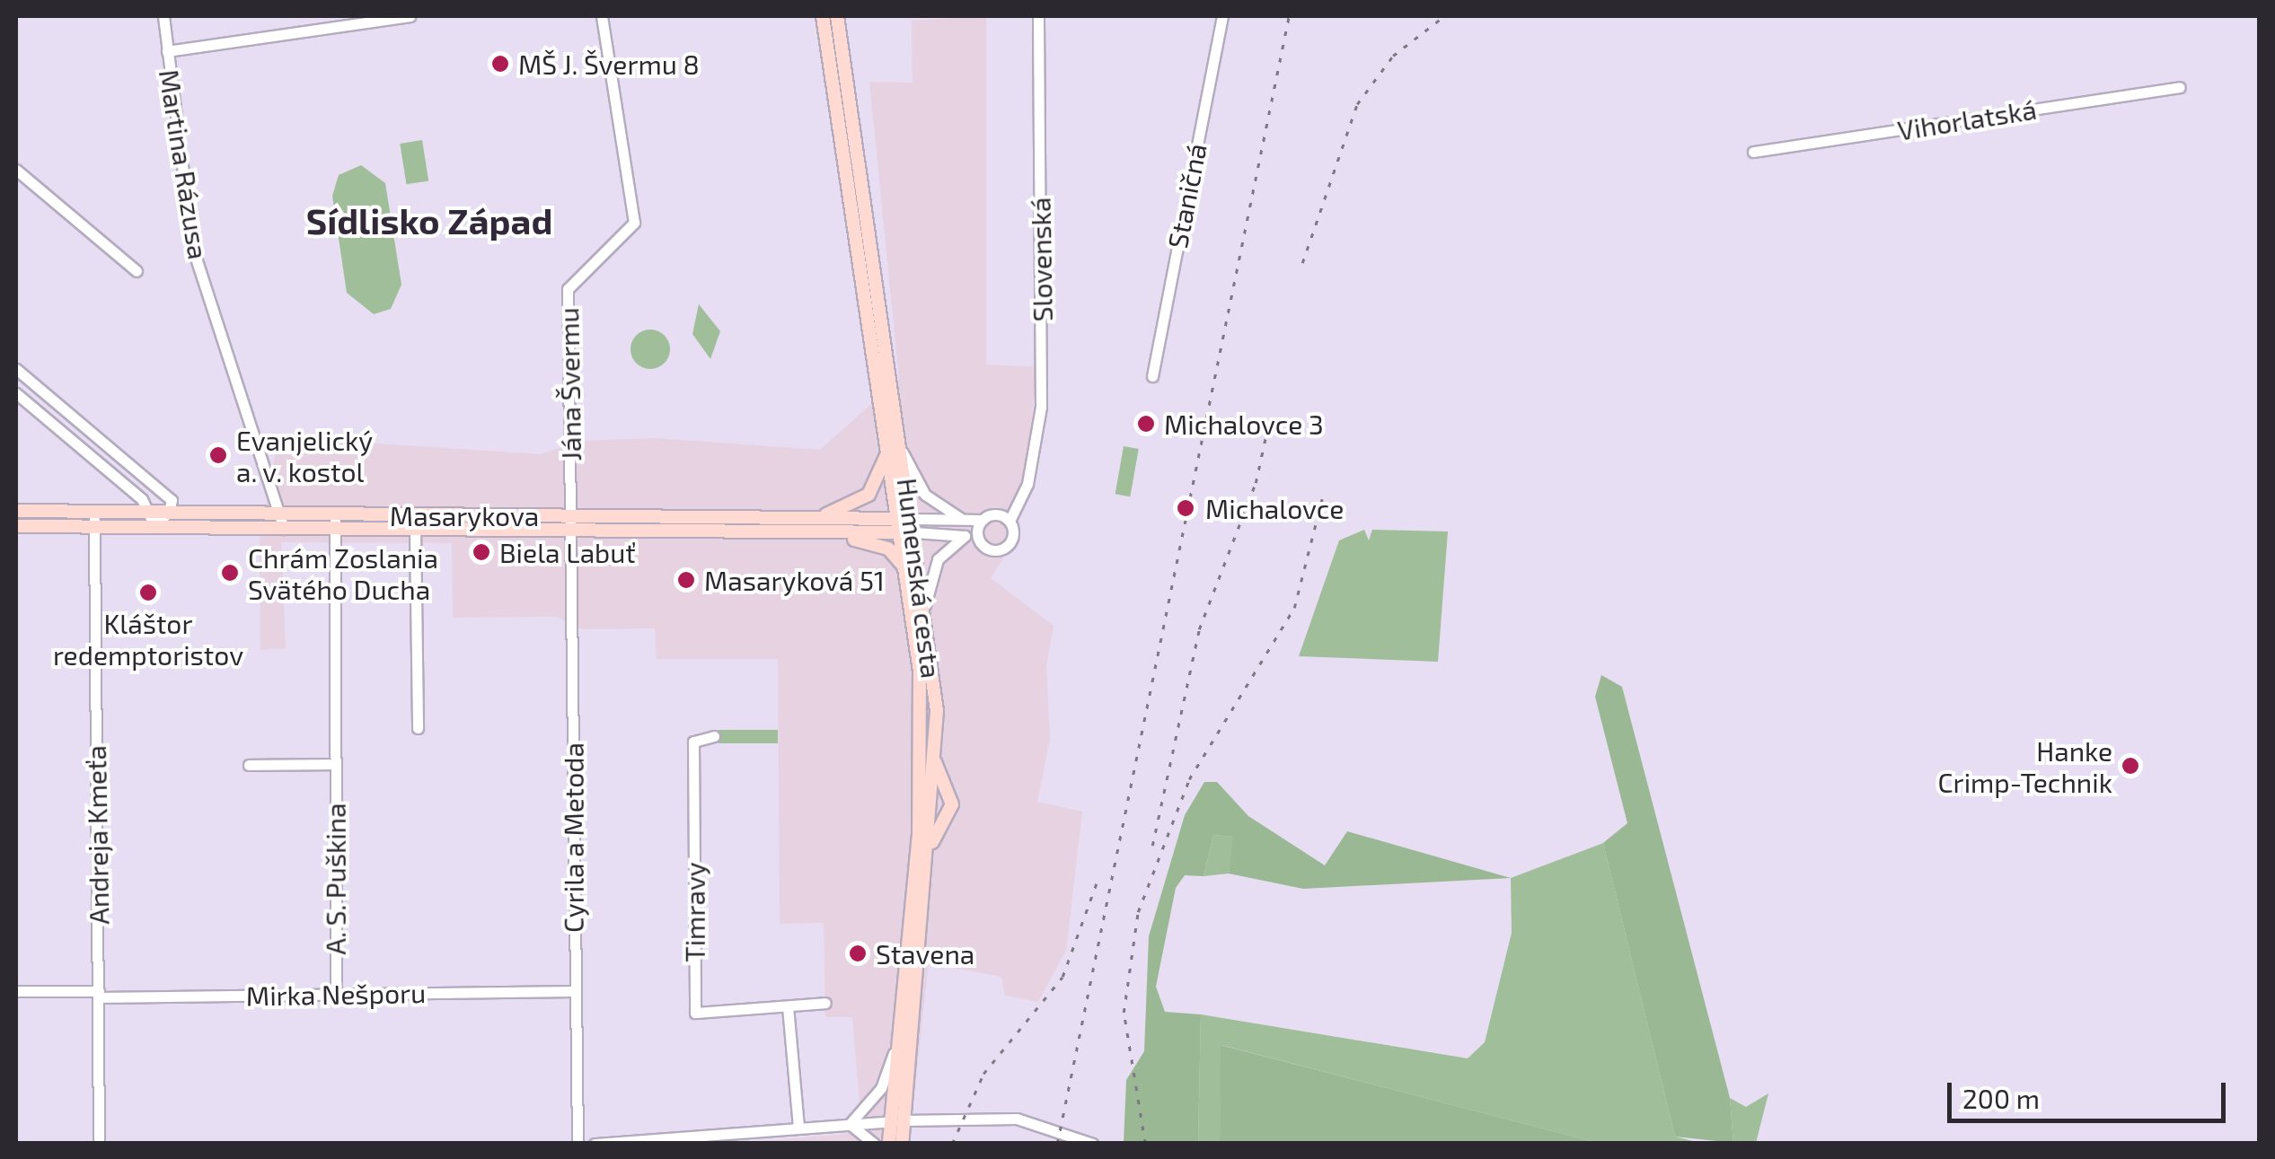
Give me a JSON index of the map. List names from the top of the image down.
{
  "streets": {
    "main road": ["Masarykova", "Humenská cesta"],
    "street": [
      "Vihorlatská",
      "Martina Rázusa",
      "Staničná",
      "Slovenská",
      "Jána Švermu",
      "Andreja Kmeťa",
      "Cyrila a Metoda",
      "A. S. Puškina",
      "Timravy",
      "Mirka Nešporu"
    ]
  },
  "crossings": [
    ["Martina Rázusa", "Masarykova"],
    ["Jána Švermu", "Masarykova"],
    ["Jána Švermu", "Cyrila a Metoda"],
    ["Masarykova", "Humenská cesta"],
    ["Masarykova", "Andreja Kmeťa"],
    ["Masarykova", "Cyrila a Metoda"],
    ["Masarykova", "A. S. Puškina"],
    ["Andreja Kmeťa", "Mirka Nešporu"],
    ["Cyrila a Metoda", "Mirka Nešporu"],
    ["A. S. Puškina", "Mirka Nešporu"]
  ],
  "districts": ["Sídlisko Západ"],
  "places": [
    "MŠ J. Švermu 8",
    "Michalovce 3",
    "Evanjelický a. v. kostol",
    "Michalovce",
    "Biela Labuť",
    "Chrám Zoslania Svätého Ducha",
    "Masaryková 51",
    "Kláštor redemptoristov",
    "Hanke Crimp-Technik",
    "Stavena"
  ],
  "scale_bar": "200 m"
}
